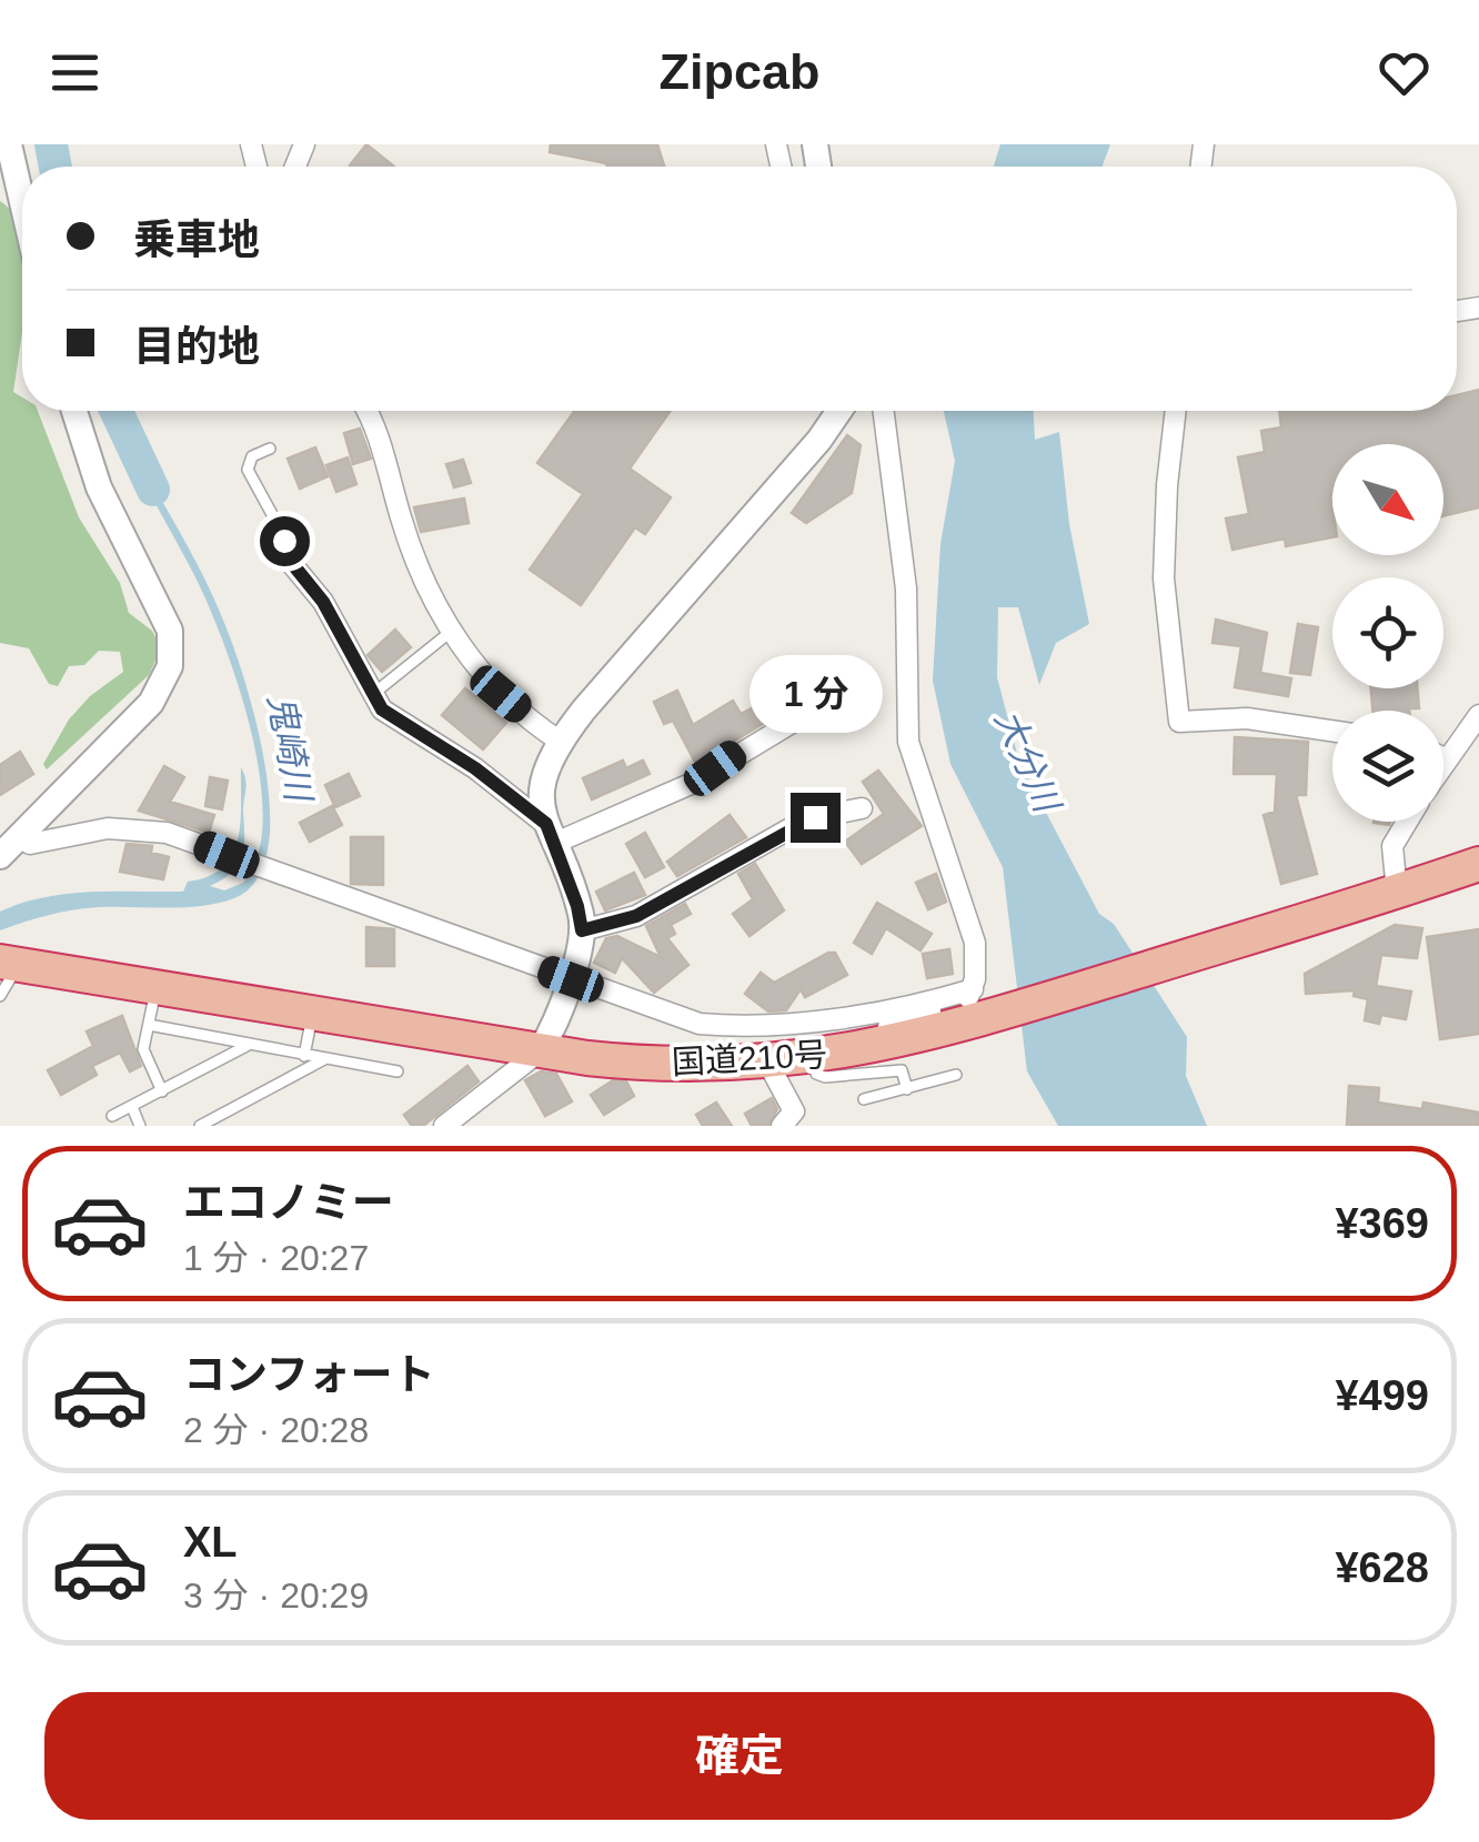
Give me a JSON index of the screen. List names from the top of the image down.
{
  "streets": {
    "highway": ["国道210号"]
  },
  "water": ["鬼崎川", "大分川"],
  "north": "bottom right",
  "page": {
    "header": "Zipcab",
    "banner": ["乗車地", "目的地"],
    "bubble": "1 分",
    "list": [
      {
        "name": "エコノミー",
        "note": "1 分 · 20:27",
        "value": "¥369"
      },
      {
        "name": "コンフォート",
        "note": "2 分 · 20:28",
        "value": "¥499"
      },
      {
        "name": "XL",
        "note": "3 分 · 20:29",
        "value": "¥628"
      }
    ],
    "buttons": "確定"
  }
}
